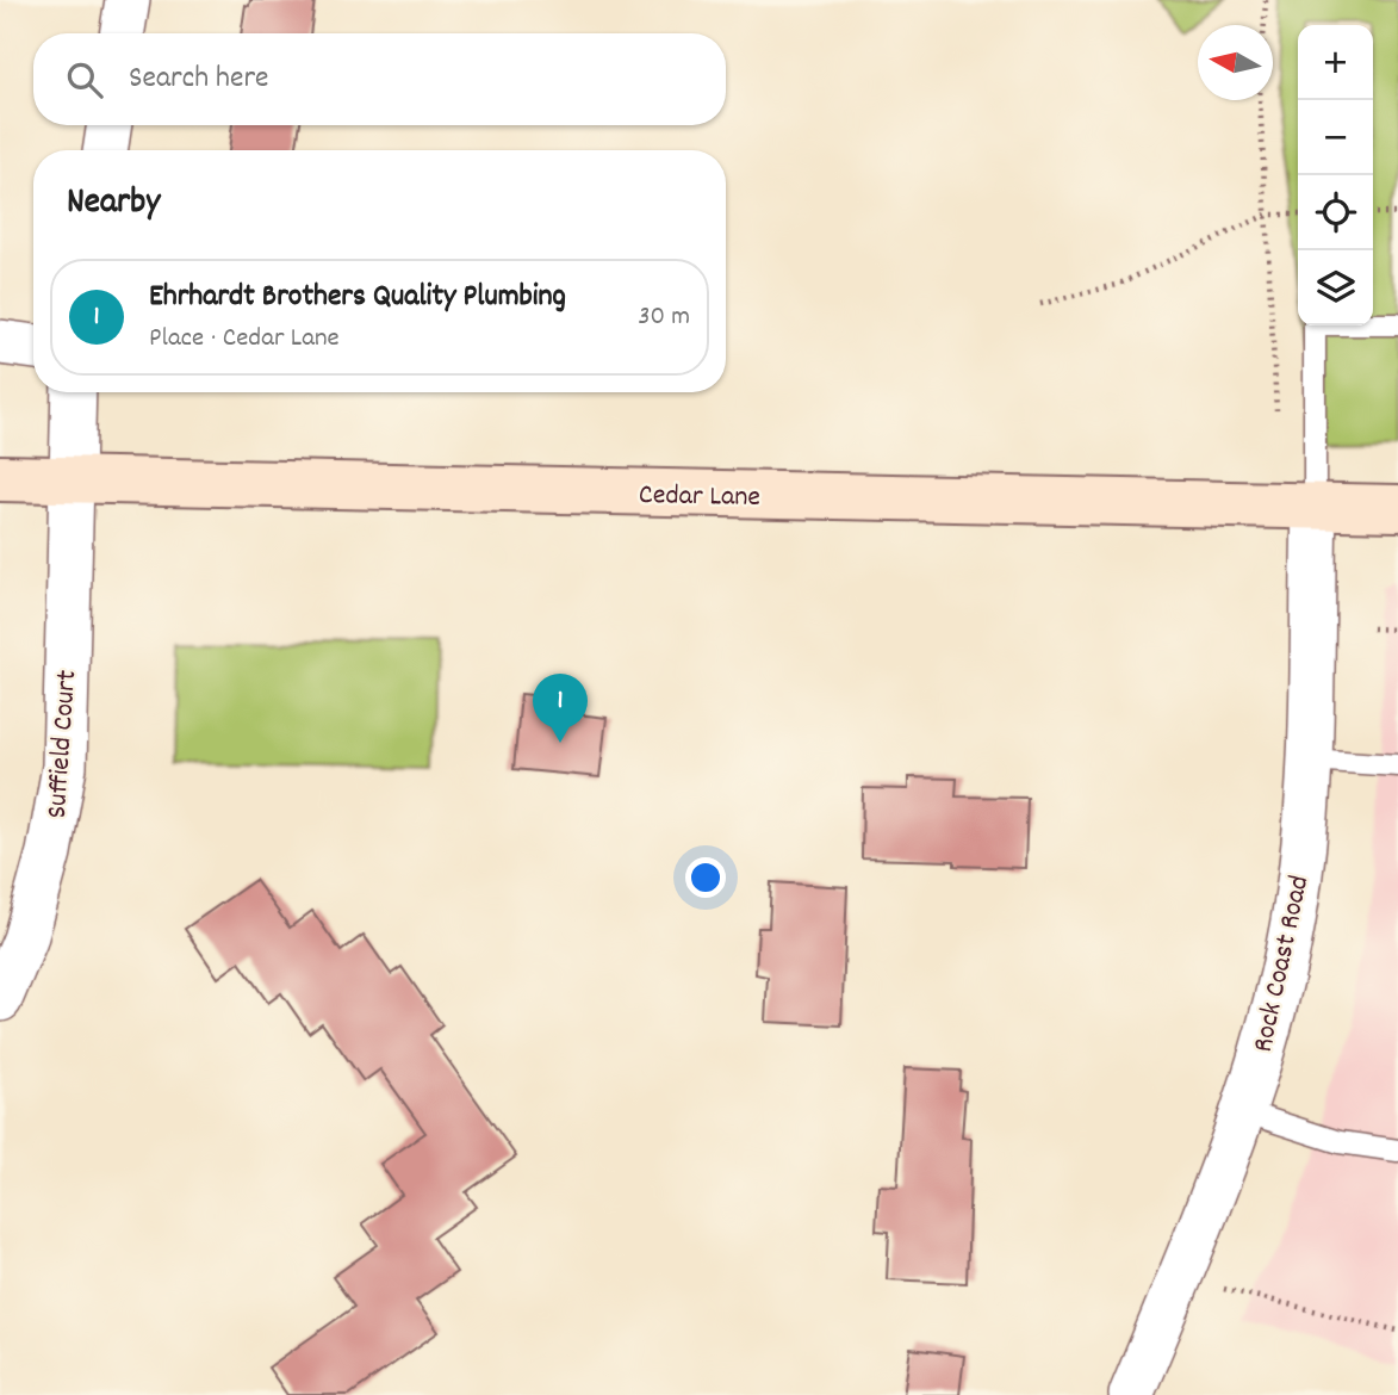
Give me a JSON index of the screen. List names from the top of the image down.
{
  "streets": {
    "main road": ["Cedar Lane"],
    "street": ["Suffield Court", "Rock Coast Road"]
  },
  "crossings": [
    ["Cedar Lane", "Suffield Court"],
    ["Cedar Lane", "Rock Coast Road"]
  ],
  "north": "left",
  "page": {
    "map_buttons": ["+", "−"],
    "search": "Search here",
    "heading": "Nearby",
    "list": [
      {
        "mark": "1",
        "name": "Ehrhardt Brothers Quality Plumbing",
        "note": "Place · Cedar Lane",
        "value": "30 m"
      }
    ],
    "pins": "1"
  }
}
